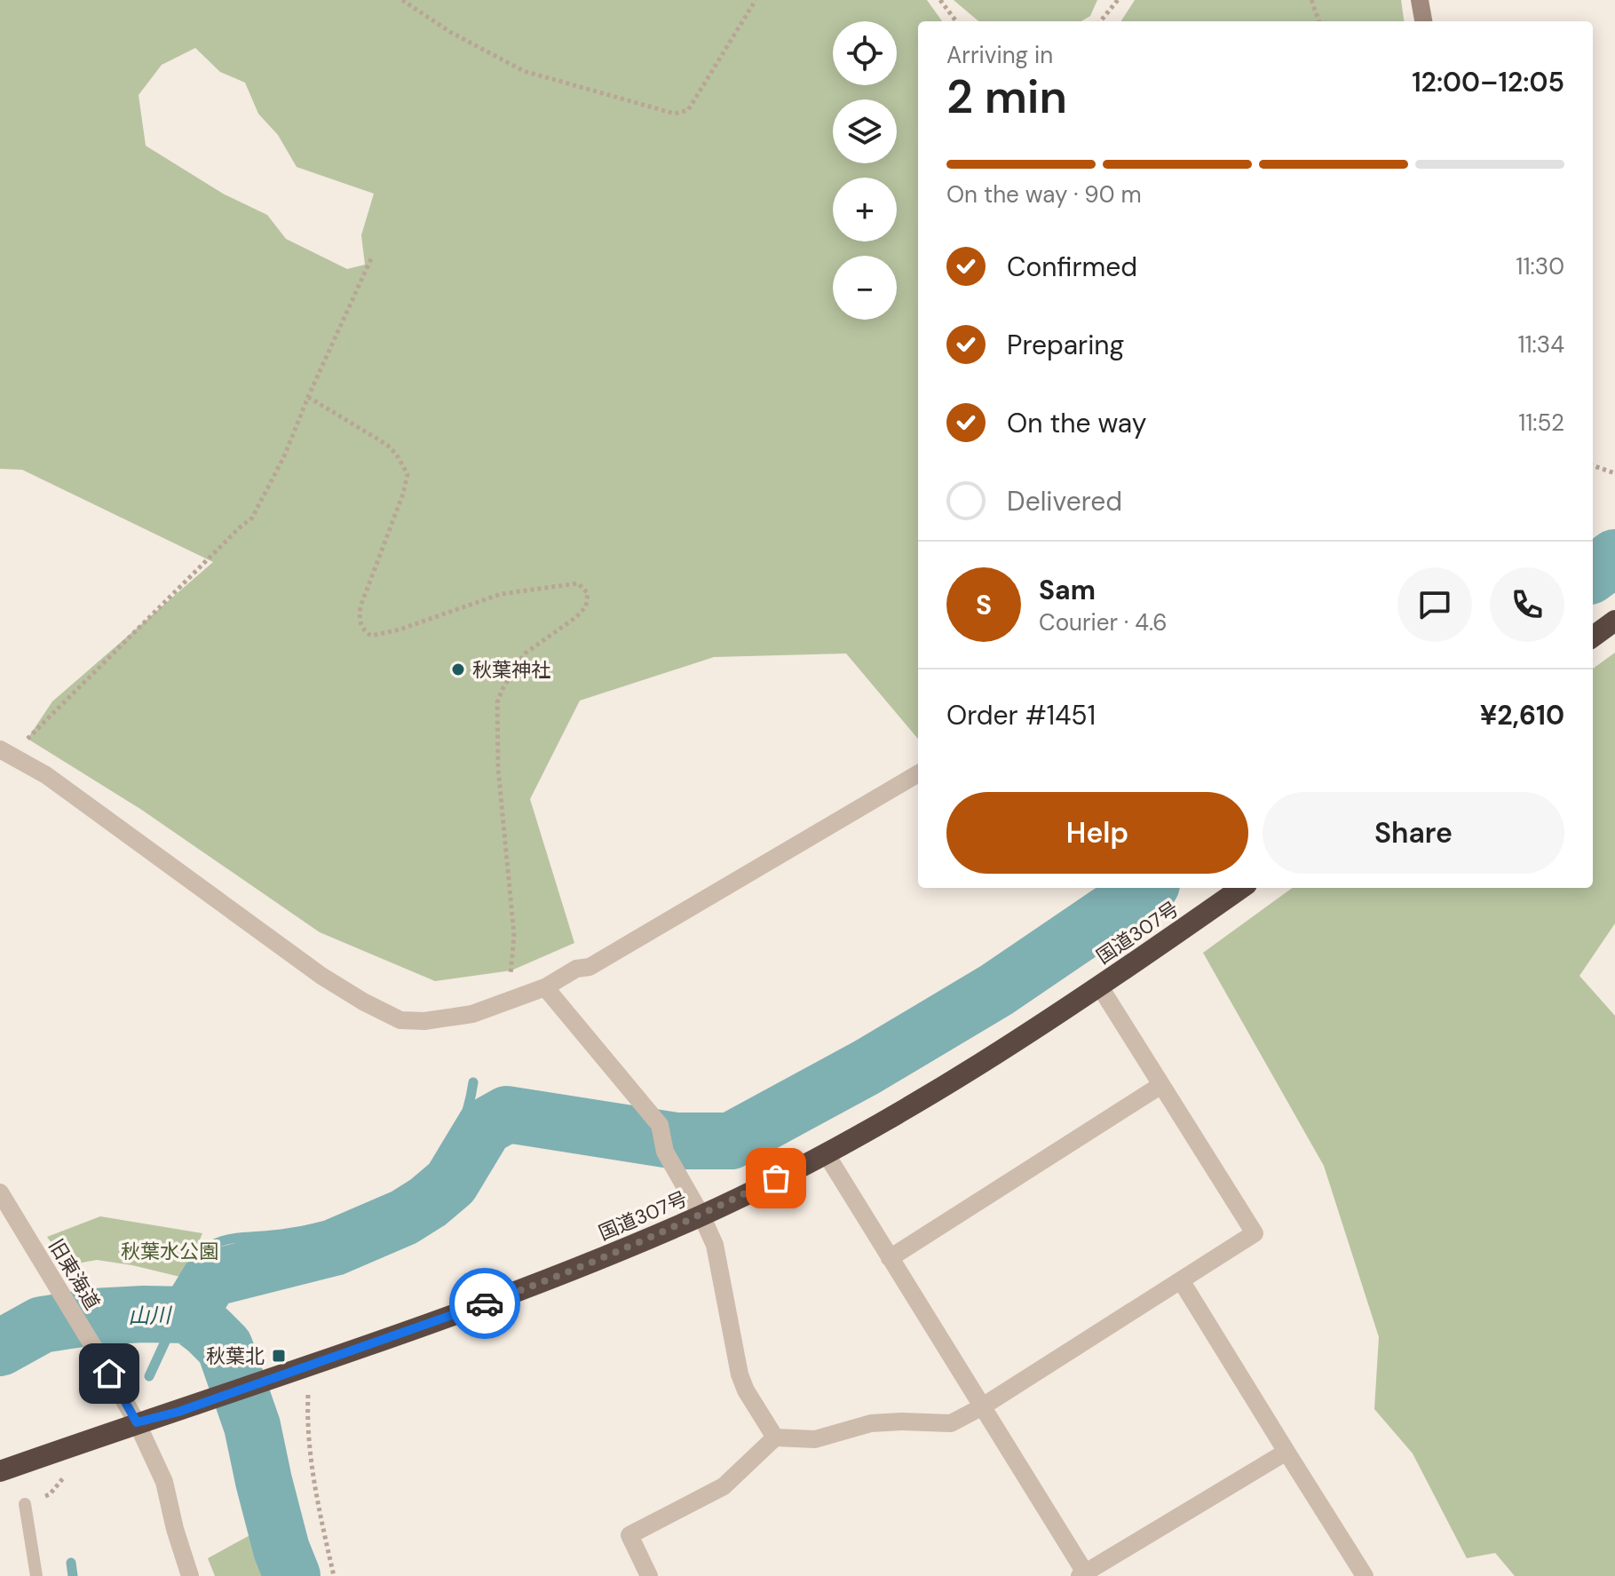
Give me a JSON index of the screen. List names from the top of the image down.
{
  "streets": {
    "highway": ["国道307号"],
    "street": ["旧東海道"]
  },
  "crossings": [
    ["国道307号", "旧東海道"]
  ],
  "water": ["山川"],
  "parks": ["秋葉水公園"],
  "places": {
    "other": ["秋葉神社"],
    "transit": ["秋葉北"]
  },
  "page": {
    "map_buttons": ["+", "−"],
    "heading": ["2 min", "Arriving in", "12:00–12:05"],
    "panel": [
      "Sam",
      "Courier · 4.6",
      "Order #1451",
      "¥2,610"
    ],
    "bar": "On the way · 90 m",
    "list": [
      ["Confirmed", "11:30"],
      ["Preparing", "11:34"],
      ["On the way", "11:52"],
      "Delivered"
    ],
    "round": "S",
    "buttons": ["Help", "Share"]
  }
}
